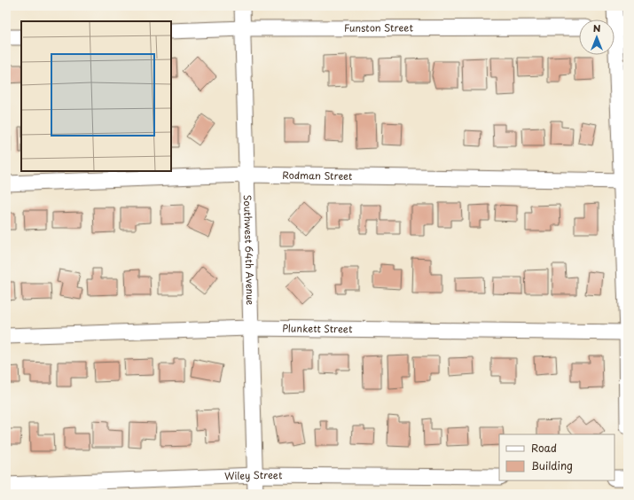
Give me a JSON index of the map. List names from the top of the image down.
{
  "streets": {
    "street": [
      "Funston Street",
      "Rodman Street",
      "Southwest 64th Avenue",
      "Plunkett Street",
      "Wiley Street"
    ]
  },
  "crossings": [
    ["Funston Street", "Southwest 64th Avenue"],
    ["Rodman Street", "Southwest 64th Avenue"],
    ["Southwest 64th Avenue", "Plunkett Street"],
    ["Southwest 64th Avenue", "Wiley Street"]
  ],
  "legend": ["Road", "Building"],
  "north": "top"
}
